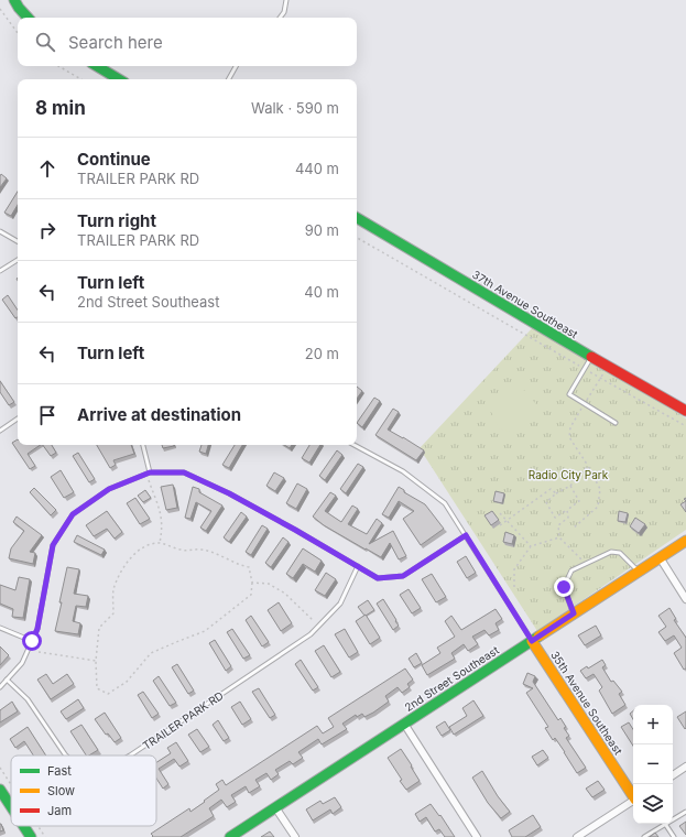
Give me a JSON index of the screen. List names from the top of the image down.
{
  "streets": {
    "street": ["37th Avenue Southeast", "2nd Street Southeast", "35th Avenue Southeast"],
    "lane": ["TRAILER PARK RD"]
  },
  "crossings": [
    ["2nd Street Southeast", "35th Avenue Southeast"]
  ],
  "parks": ["Radio City Park"],
  "legend": ["Fast", "Slow", "Jam"],
  "page": {
    "search": "Search here",
    "heading": ["8 min", "Walk · 590 m"],
    "list": [
      ["Continue", "TRAILER PARK RD", "440 m"],
      ["Turn right", "TRAILER PARK RD", "90 m"],
      ["Turn left", "2nd Street Southeast", "40 m"],
      ["Turn left", "20 m"],
      "Arrive at destination"
    ],
    "map_buttons": ["+", "−"]
  }
}
